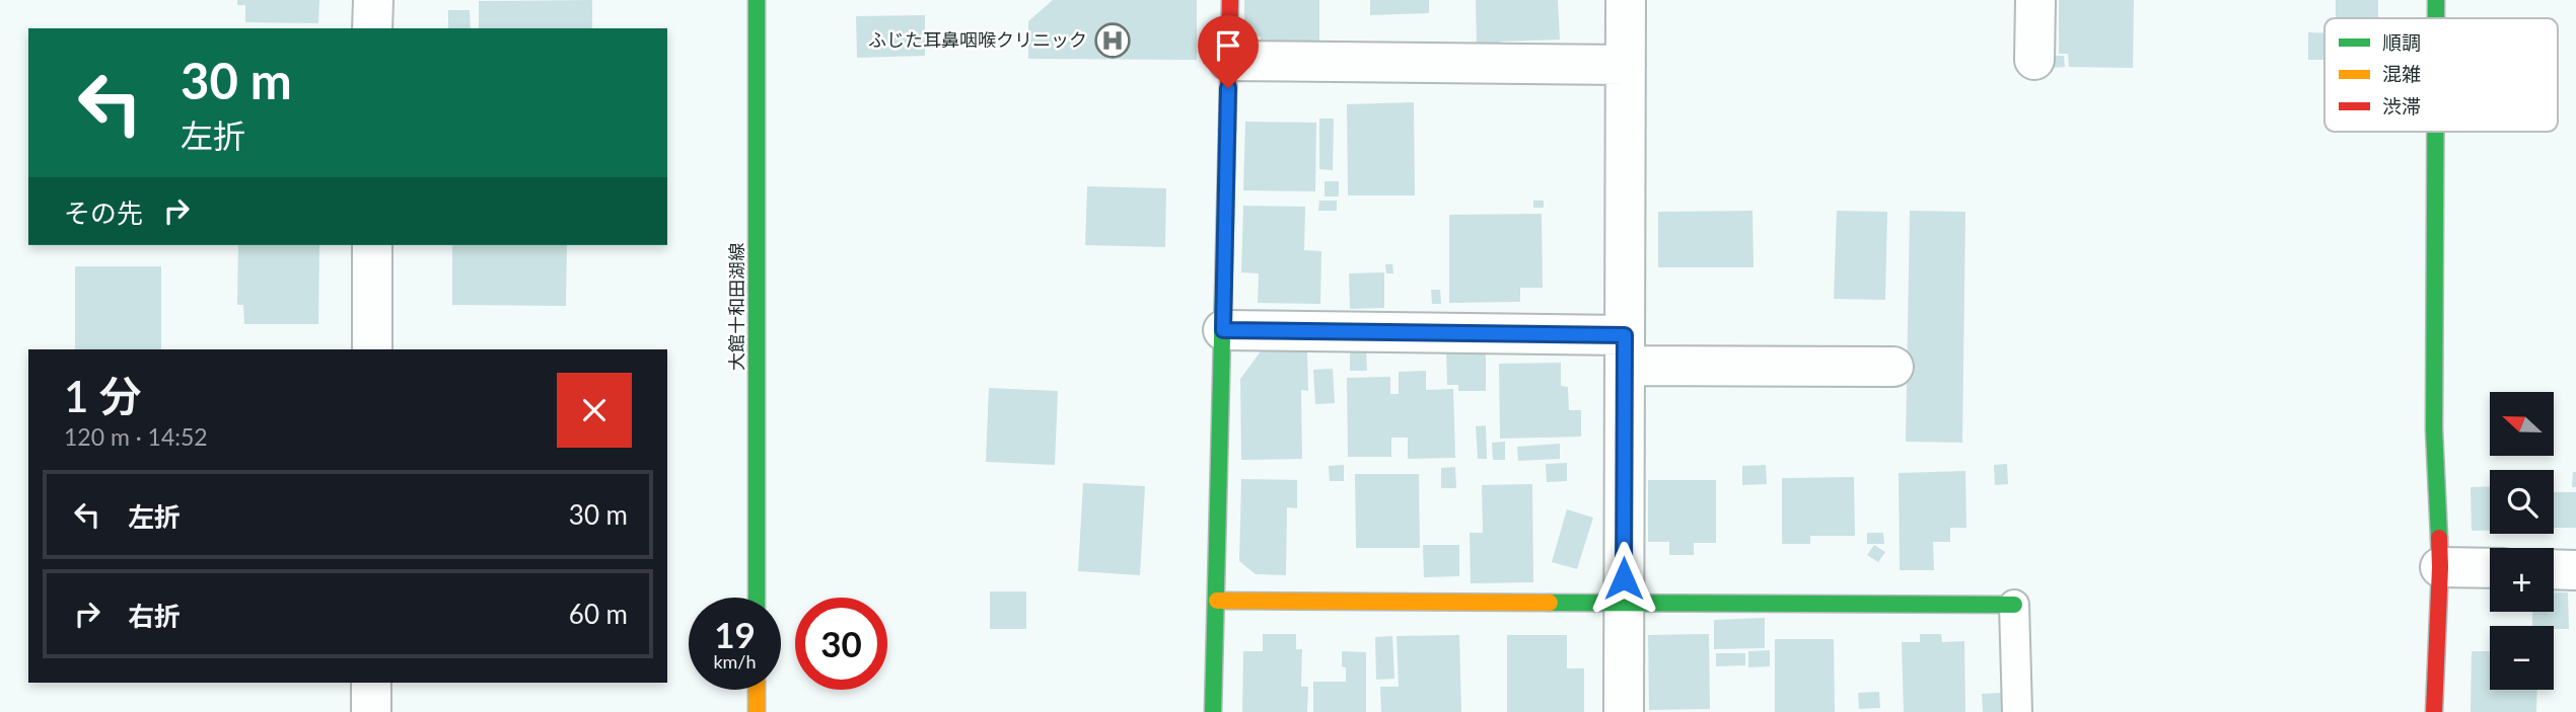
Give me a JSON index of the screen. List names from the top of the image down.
{
  "streets": {
    "street": ["大館十和田湖線"]
  },
  "places": {
    "hospital": ["ふじた耳鼻咽喉クリニック"]
  },
  "legend": ["順調", "混雑", "渋滞"],
  "north": "left",
  "page": {
    "turn": ["30 m", "左折"],
    "then": "その先",
    "heading": ["1 分", "120 m · 14:52"],
    "map_buttons": ["+", "−"],
    "list": [
      {
        "name": "左折",
        "value": "30 m"
      },
      {
        "name": "右折",
        "value": "60 m"
      }
    ],
    "speed": "19 km/h",
    "limit": "30"
  }
}
